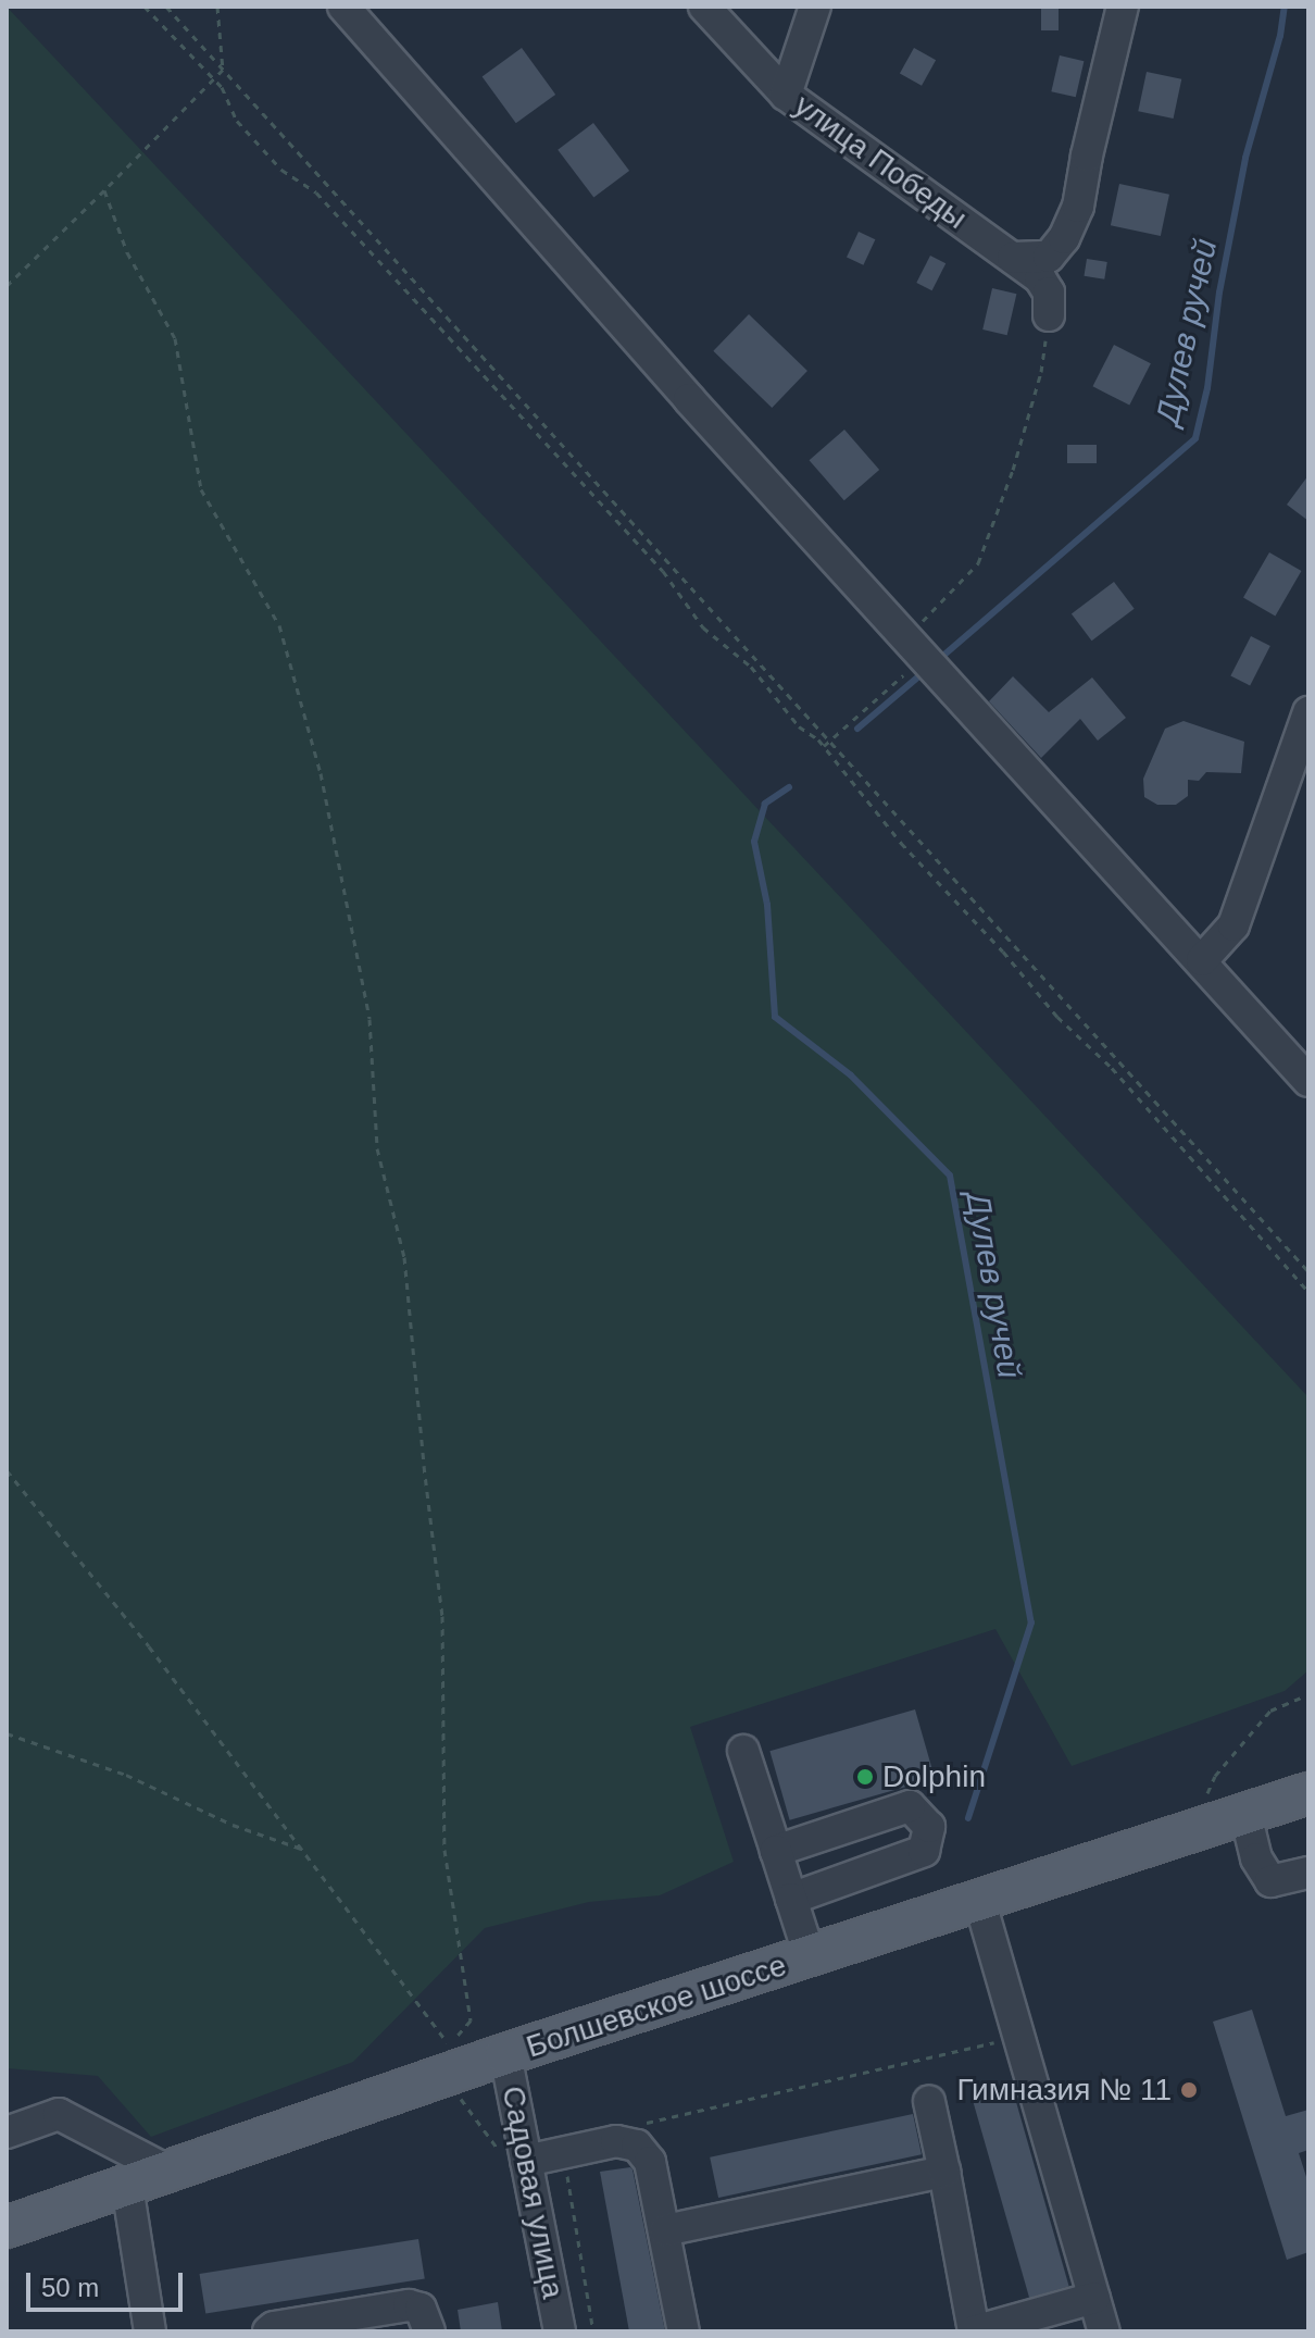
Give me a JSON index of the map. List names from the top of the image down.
{
  "streets": {
    "main road": ["Болшевское шоссе"],
    "street": ["улица Победы", "Садовая улица"]
  },
  "crossings": [
    ["Болшевское шоссе", "Садовая улица"]
  ],
  "water": ["Дулев ручей"],
  "places": ["Dolphin", "Гимназия № 11"],
  "scale_bar": "50 m"
}
